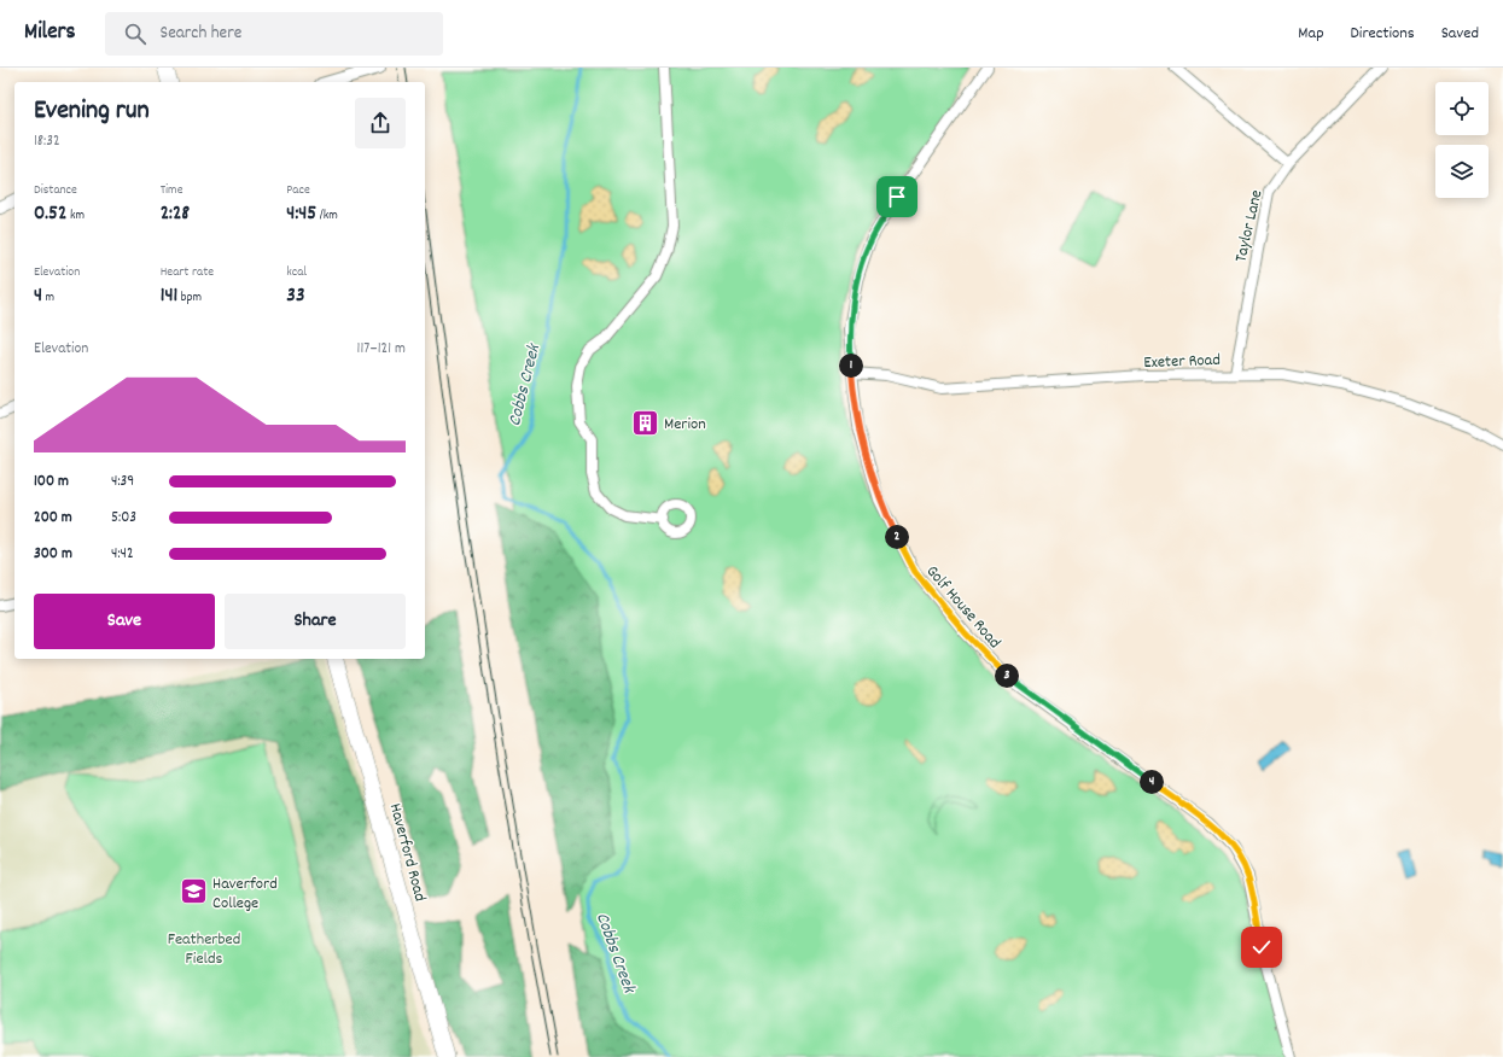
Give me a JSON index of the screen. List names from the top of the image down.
{
  "streets": {
    "main road": ["Haverford Road"],
    "street": ["Taylor Lane", "Exeter Road", "Golf House Road"]
  },
  "crossings": [
    ["Taylor Lane", "Exeter Road"],
    ["Exeter Road", "Golf House Road"]
  ],
  "water": ["Cobbs Creek"],
  "parks": ["Featherbed Fields"],
  "places": {
    "building": ["Merion"],
    "school or university": ["Haverford College"]
  },
  "page": {
    "header": "Milers",
    "search": "Search here",
    "nav": ["Map", "Directions", "Saved"],
    "heading": ["Evening run", "18:32"],
    "stats": [
      ["Distance", "0.52 km"],
      ["Time", "2:28"],
      ["Pace", "4:45 /km"],
      ["Elevation", "4 m"],
      ["Heart rate", "141 bpm"],
      ["kcal", "33"]
    ],
    "chart": ["Elevation", "117–121 m"],
    "pins": [
      "1",
      "2",
      "3",
      "4"
    ],
    "list": [
      {
        "name": "100 m",
        "note": "4:39"
      },
      {
        "name": "200 m",
        "note": "5:03"
      },
      {
        "name": "300 m",
        "note": "4:42"
      }
    ],
    "buttons": ["Save", "Share"]
  }
}
